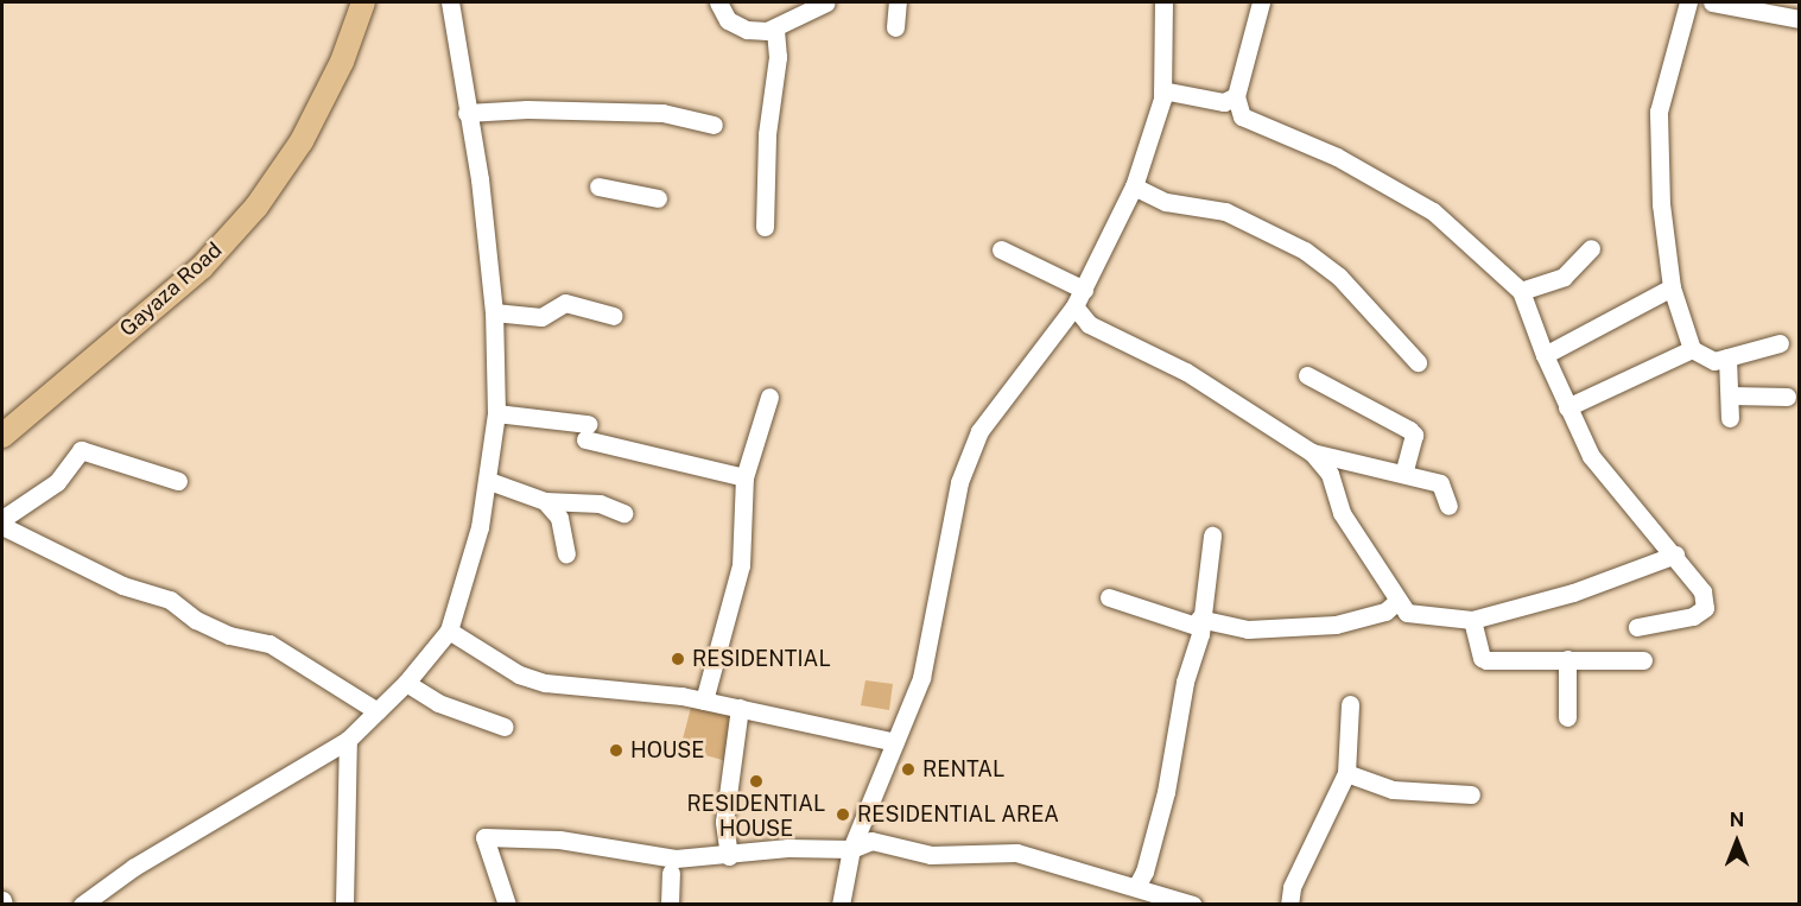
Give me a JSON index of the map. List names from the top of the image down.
{
  "streets": {
    "main road": ["Gayaza Road"]
  },
  "places": [
    "RESIDENTIAL",
    "HOUSE",
    "RENTAL",
    "RESIDENTIAL HOUSE",
    "RESIDENTIAL AREA"
  ],
  "north": "top"
}
